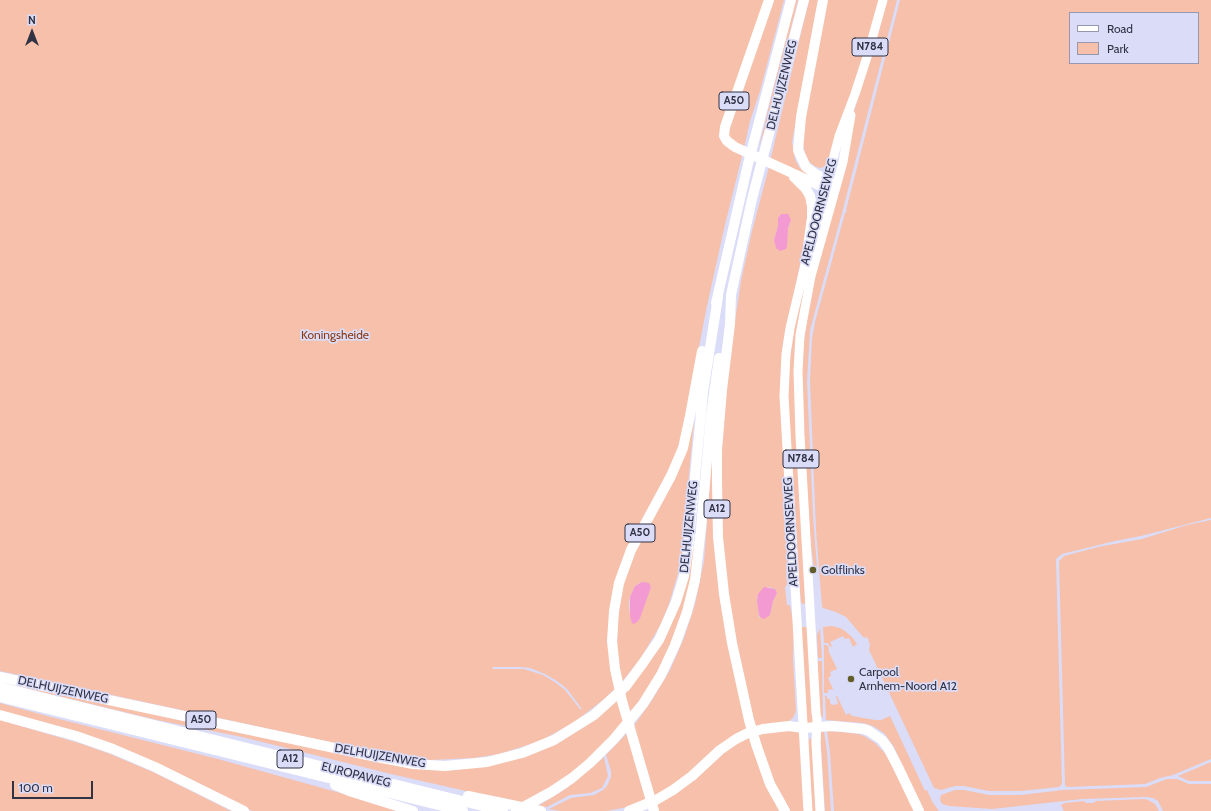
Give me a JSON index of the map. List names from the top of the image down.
{
  "streets": {
    "highway": [
      "DELHUIJZENWEG",
      "A50",
      "A12",
      "EUROPAWEG"
    ],
    "main road": ["N784", "APELDOORNSEWEG"]
  },
  "crossings": [
    ["DELHUIJZENWEG", "A50"],
    ["DELHUIJZENWEG", "A12"],
    ["A50", "APELDOORNSEWEG"],
    ["A12", "EUROPAWEG"]
  ],
  "parks": ["Koningsheide"],
  "places": ["Golflinks", "Carpool Arnhem-Noord A12"],
  "legend": ["Road", "Park"],
  "scale_bar": "100 m",
  "north": "top"
}
